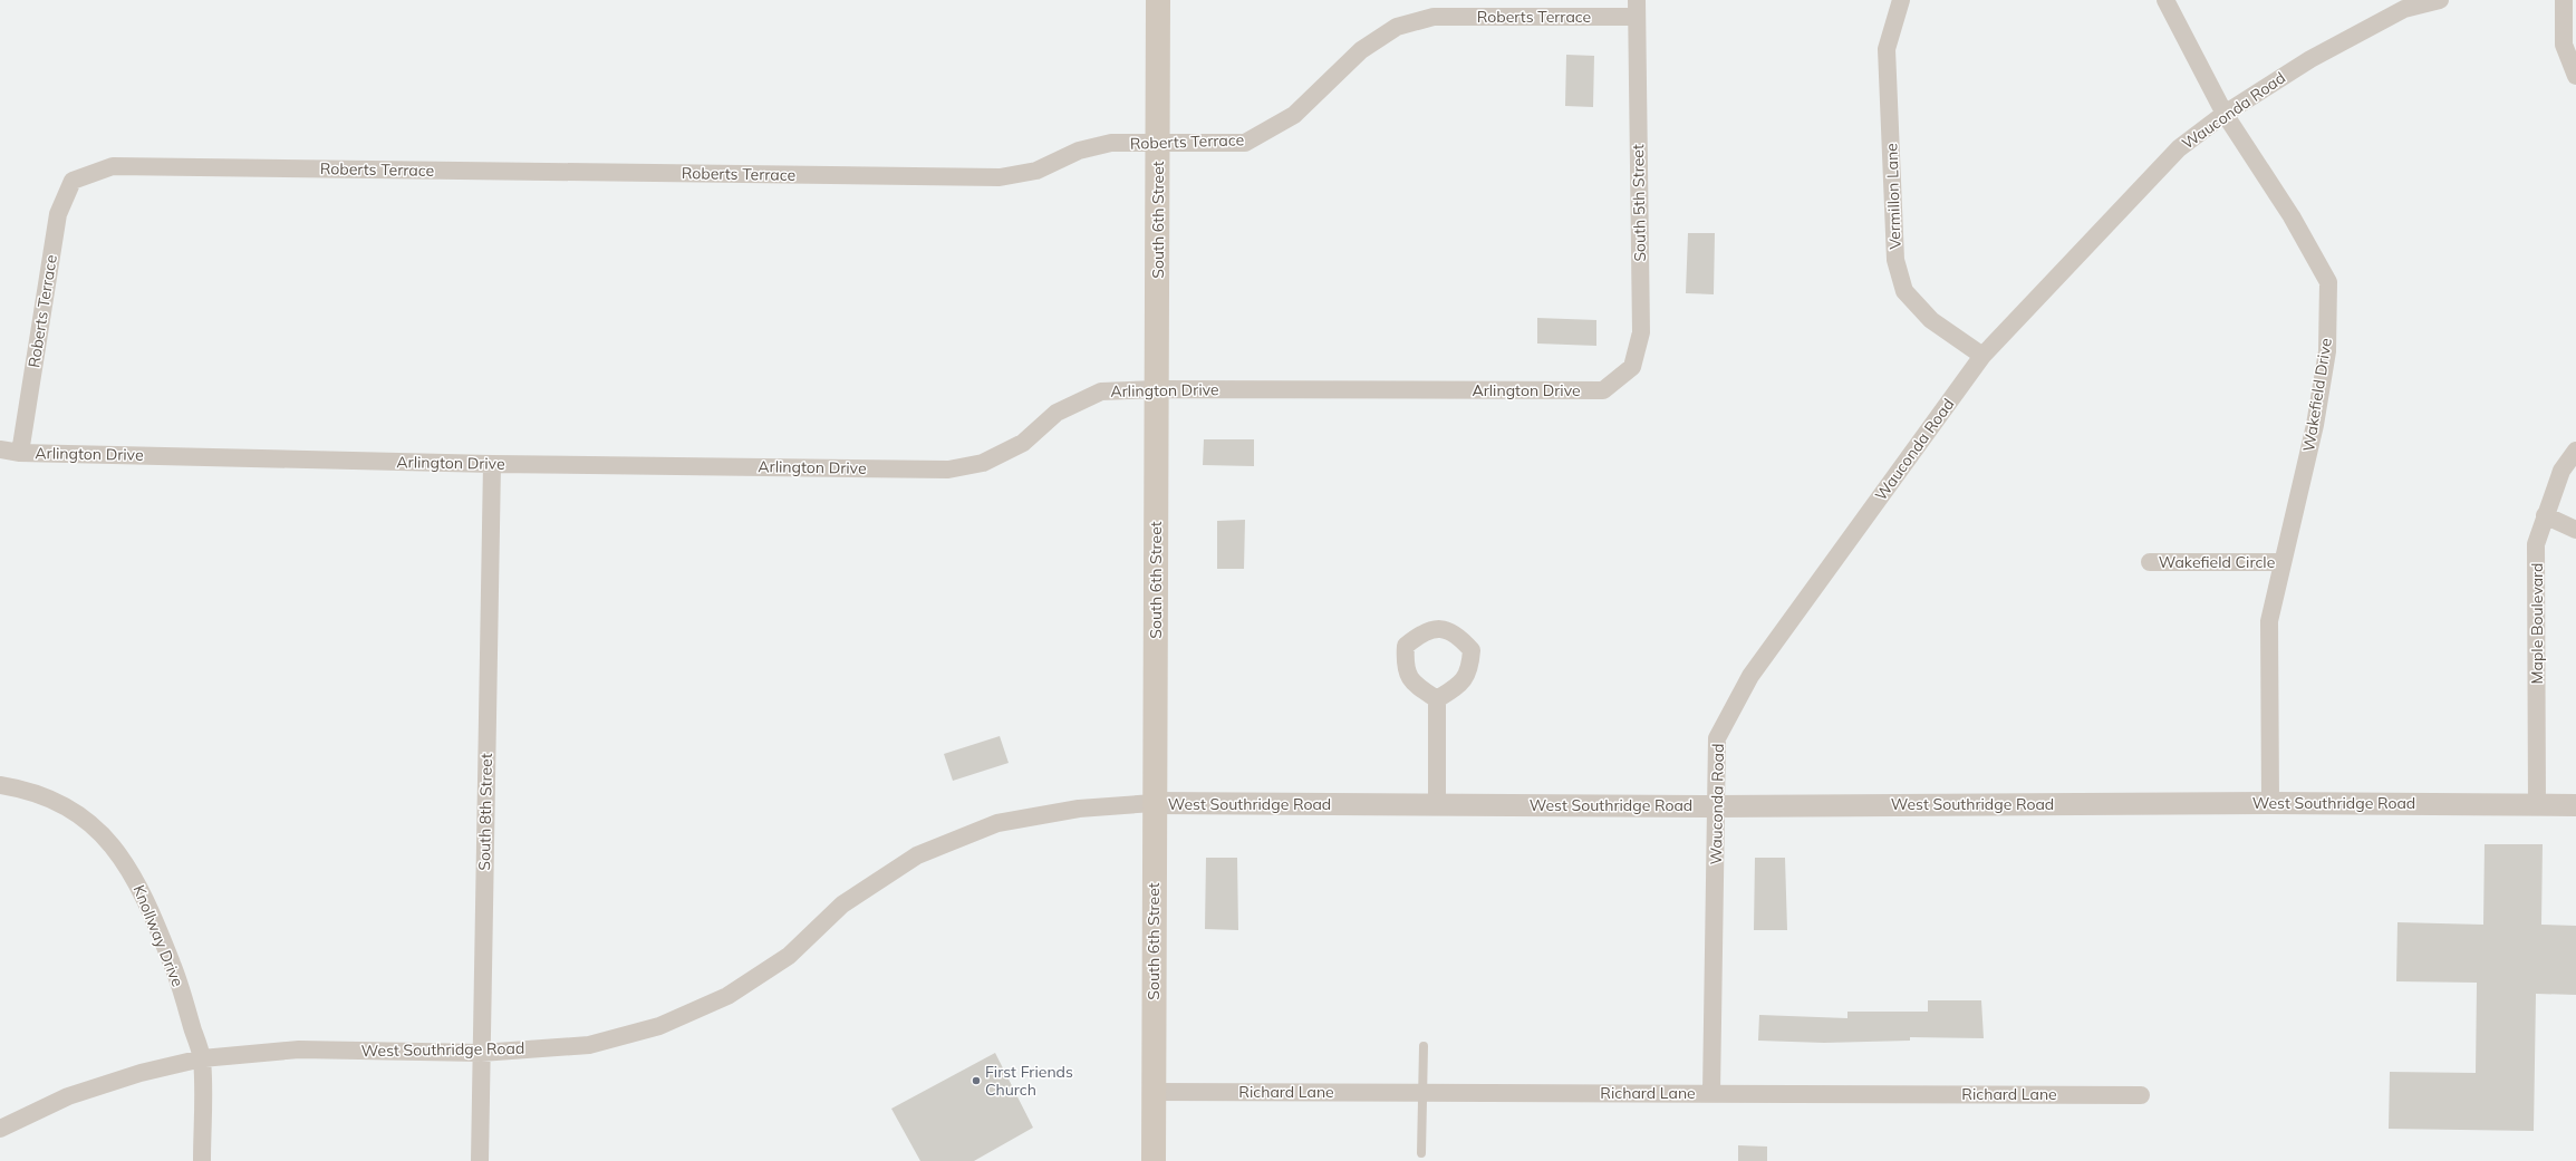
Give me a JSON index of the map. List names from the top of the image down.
{
  "streets": {
    "main road": ["South 6th Street"],
    "street": [
      "Roberts Terrace",
      "Wauconda Road",
      "Vermillon Lane",
      "South 5th Street",
      "Arlington Drive",
      "Wakefield Drive",
      "Wakefield Circle",
      "Maple Boulevard",
      "West Southridge Road",
      "South 8th Street",
      "Knollway Drive",
      "Richard Lane"
    ]
  },
  "crossings": [
    ["Roberts Terrace", "South 5th Street"],
    ["Roberts Terrace", "South 6th Street"],
    ["Roberts Terrace", "Arlington Drive"],
    ["Wauconda Road", "Vermillon Lane"],
    ["Wauconda Road", "Wakefield Drive"],
    ["Wauconda Road", "West Southridge Road"],
    ["Wauconda Road", "Richard Lane"],
    ["South 5th Street", "Arlington Drive"],
    ["South 6th Street", "Arlington Drive"],
    ["South 6th Street", "West Southridge Road"],
    ["South 6th Street", "Richard Lane"],
    ["Arlington Drive", "South 8th Street"],
    ["Wakefield Drive", "Wakefield Circle"],
    ["Wakefield Drive", "West Southridge Road"],
    ["Maple Boulevard", "West Southridge Road"],
    ["West Southridge Road", "South 8th Street"],
    ["West Southridge Road", "Knollway Drive"]
  ],
  "places": ["First Friends Church"]
}
